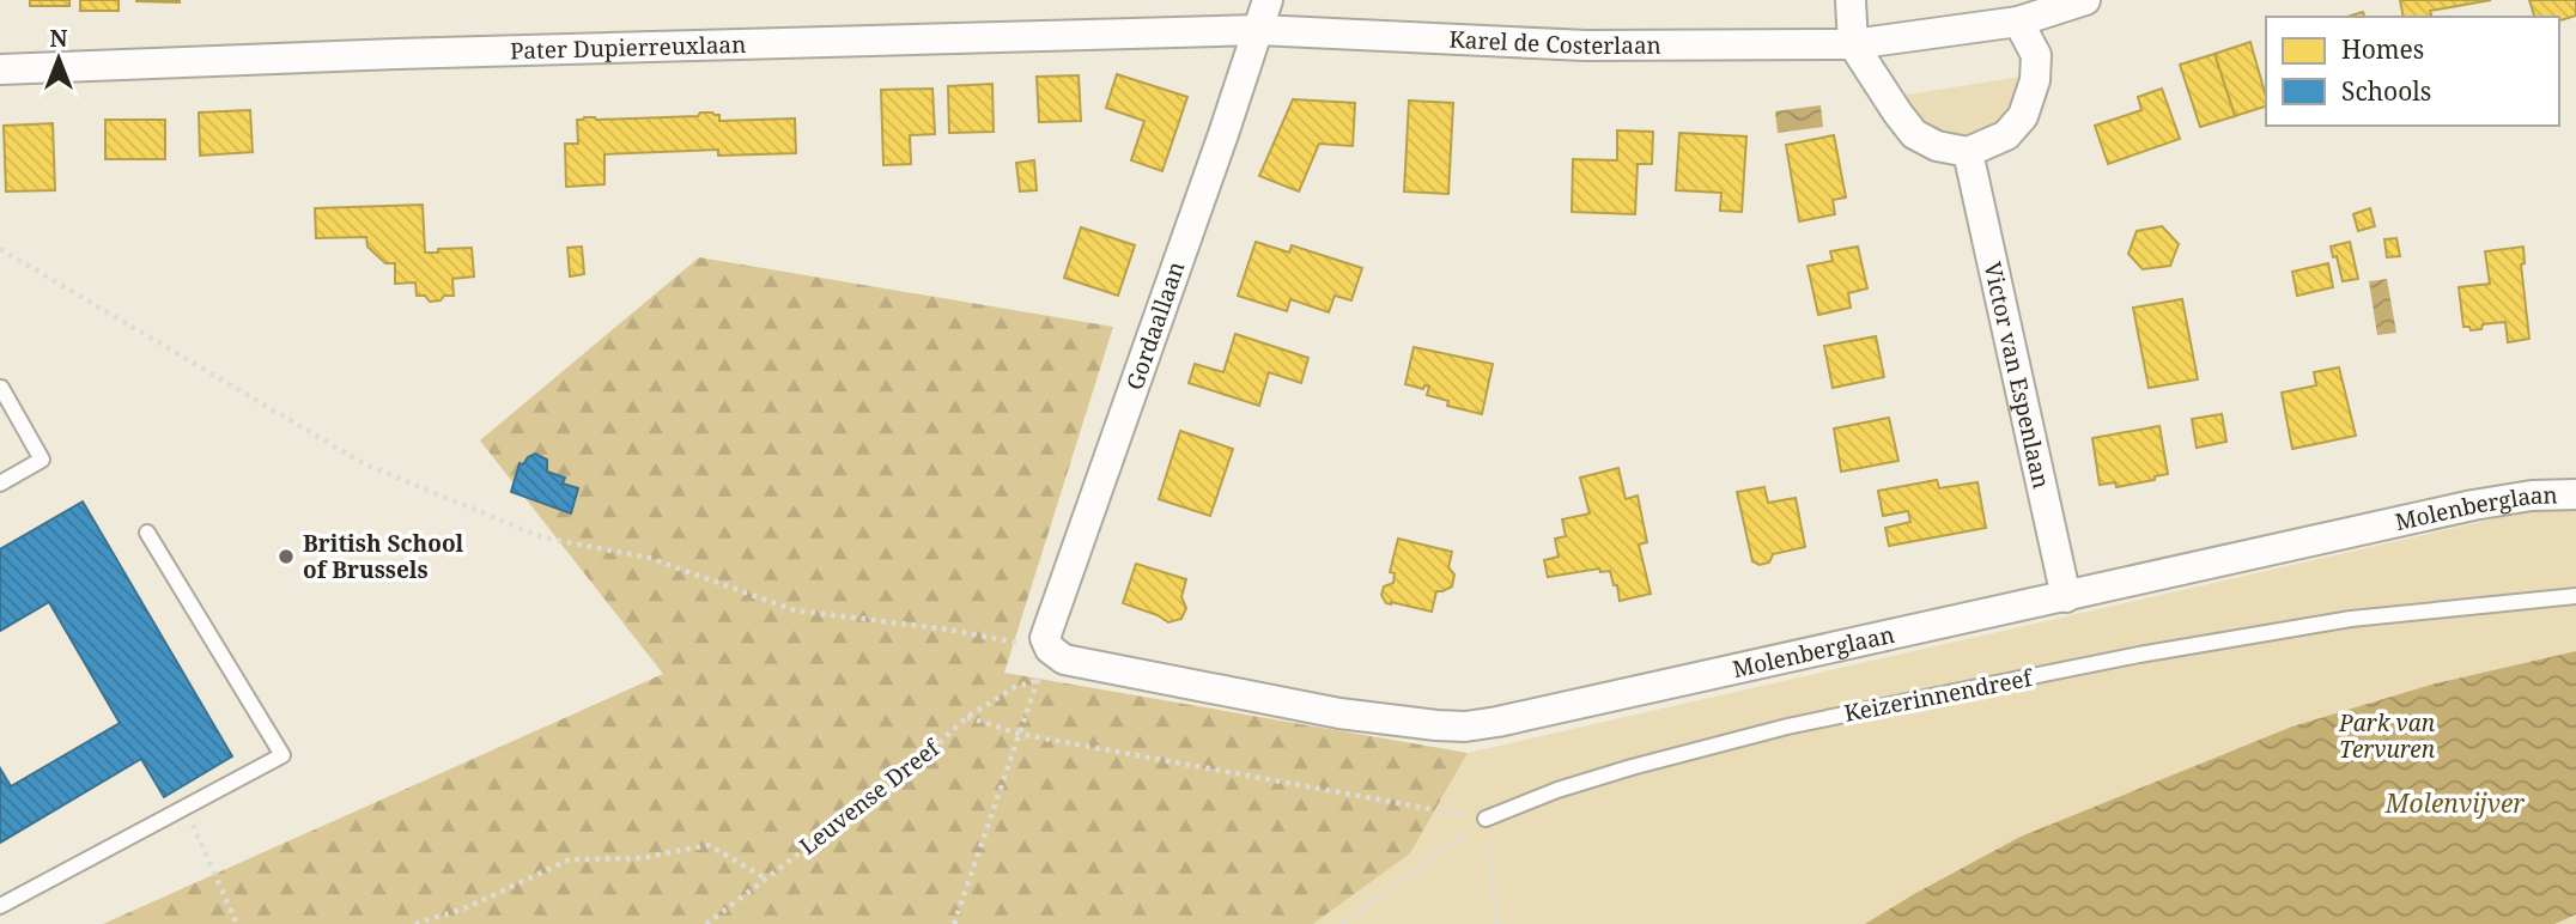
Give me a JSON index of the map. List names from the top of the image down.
{
  "streets": {
    "street": [
      "Karel de Costerlaan",
      "Pater Dupierreuxlaan",
      "Gordaallaan",
      "Victor van Espenlaan",
      "Molenberglaan"
    ],
    "lane": ["Keizerinnendreef"],
    "path": ["Leuvense Dreef"]
  },
  "crossings": [
    ["Karel de Costerlaan", "Pater Dupierreuxlaan"],
    ["Karel de Costerlaan", "Gordaallaan"],
    ["Pater Dupierreuxlaan", "Gordaallaan"],
    ["Gordaallaan", "Molenberglaan"],
    ["Victor van Espenlaan", "Molenberglaan"]
  ],
  "water": ["Molenvijver"],
  "parks": ["Park van Tervuren"],
  "places": ["British School of Brussels"],
  "legend": ["Homes", "Schools"],
  "north": "top"
}
